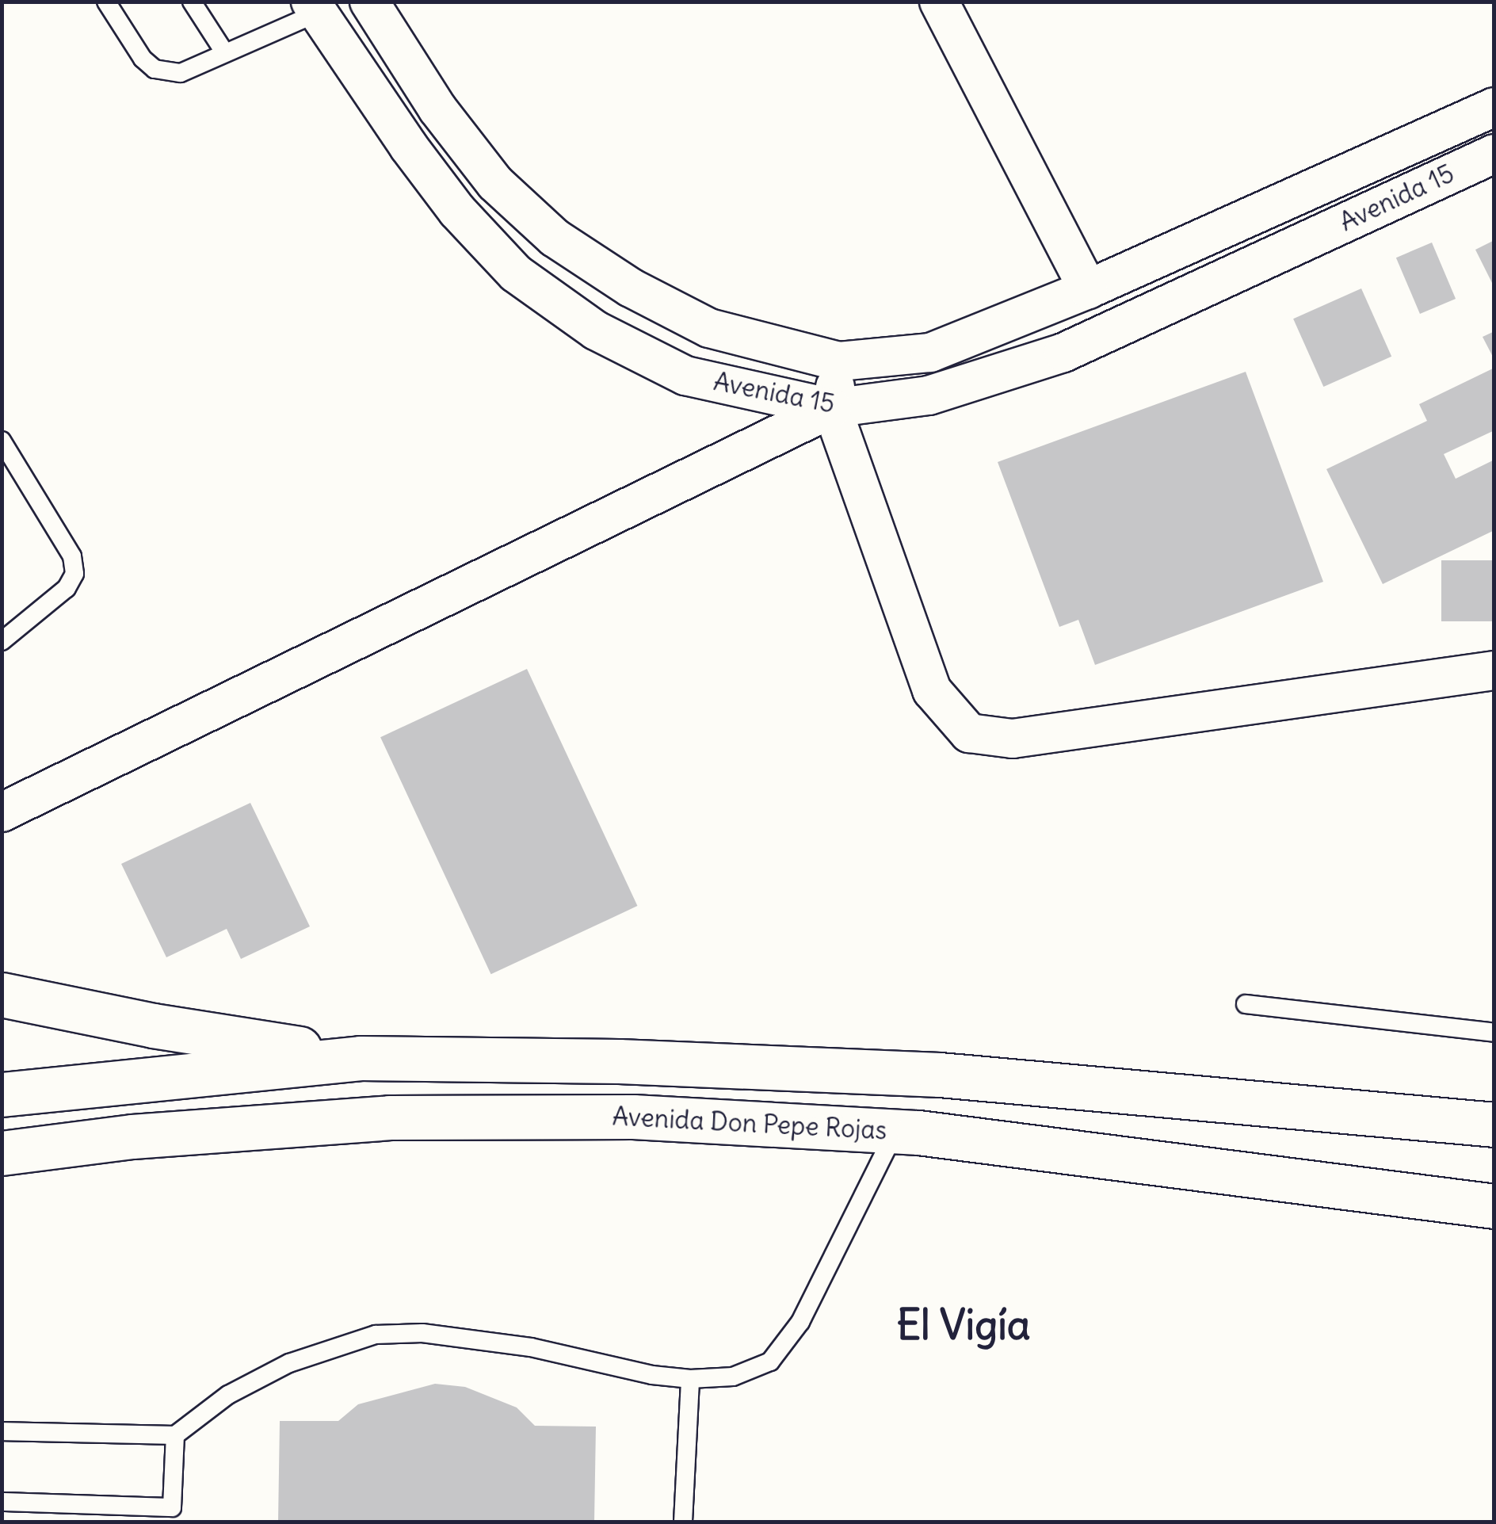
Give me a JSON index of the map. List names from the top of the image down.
{
  "streets": {
    "highway": ["Avenida Don Pepe Rojas"],
    "street": ["Avenida 15"]
  },
  "districts": ["El Vigía"]
}
